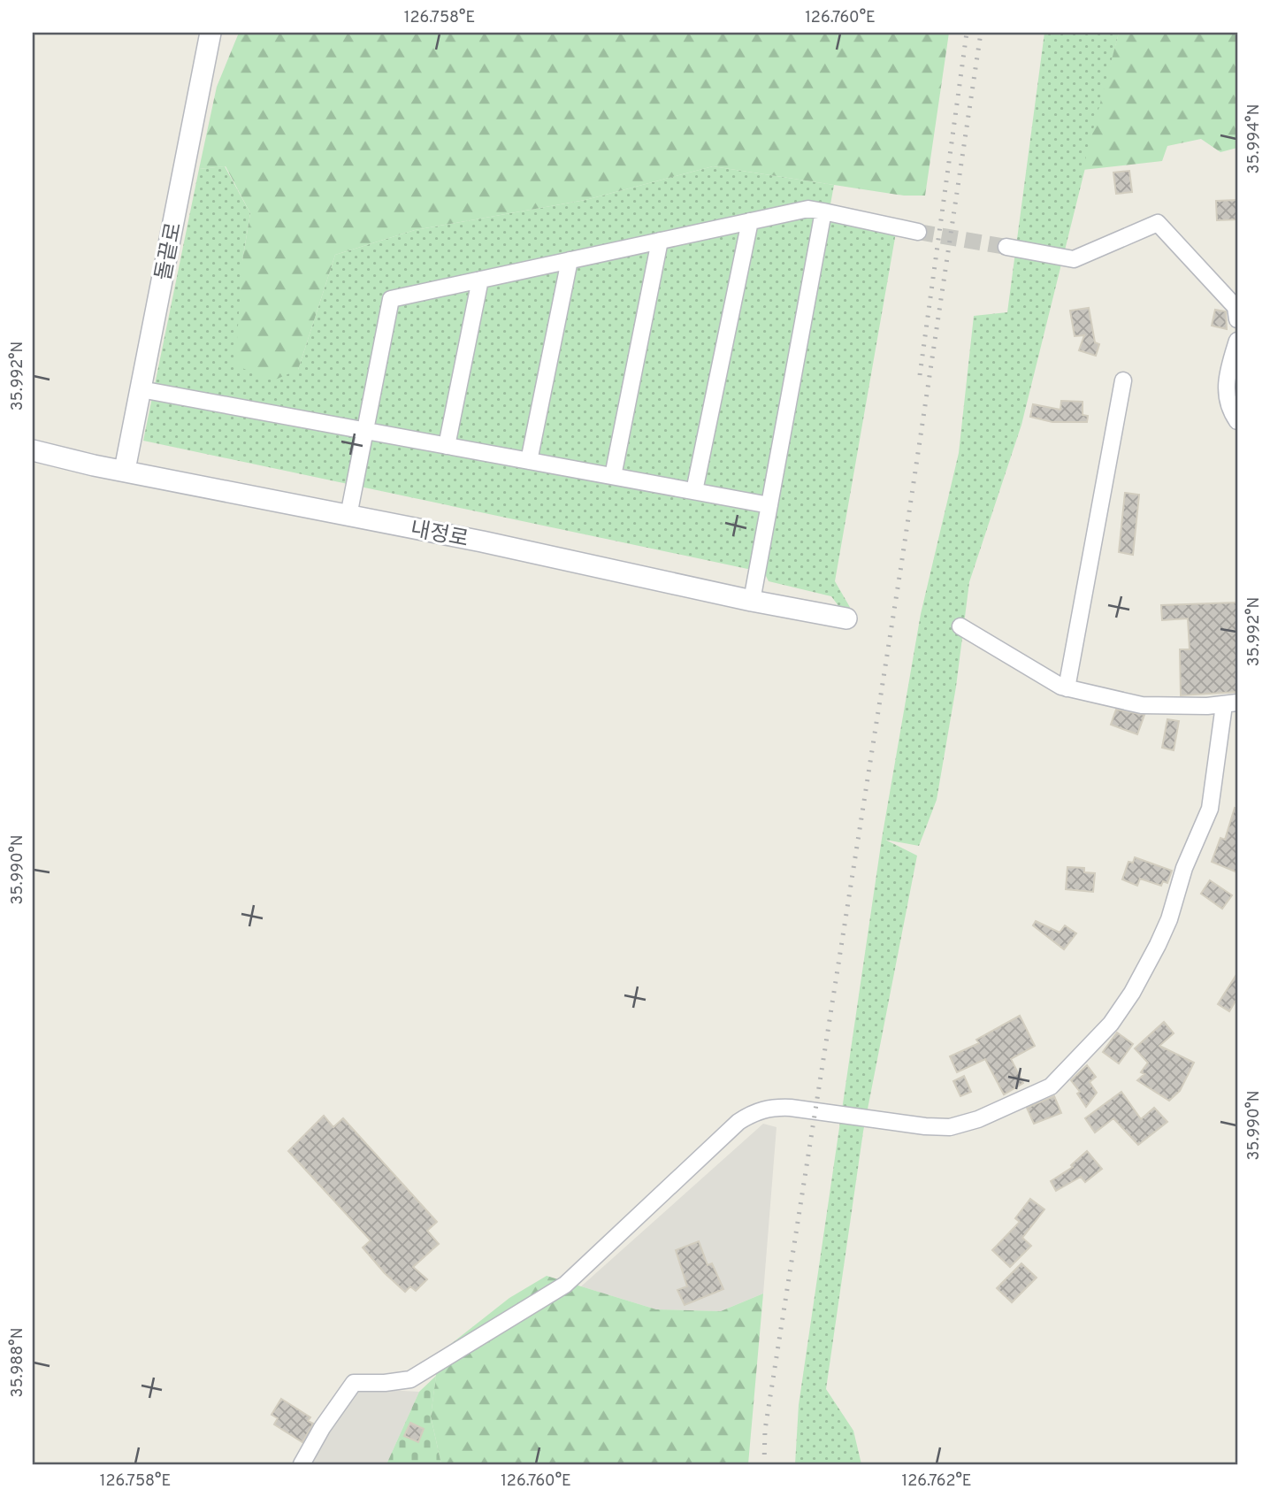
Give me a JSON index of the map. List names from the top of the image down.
{
  "streets": {
    "street": ["돌끝로", "내정로"]
  },
  "crossings": [
    ["돌끝로", "내정로"]
  ],
  "coordinates": [
    "126.758°E",
    "126.760°E",
    "35.994°N",
    "35.992°N",
    "35.990°N",
    "35.988°N",
    "126.762°E"
  ]
}
